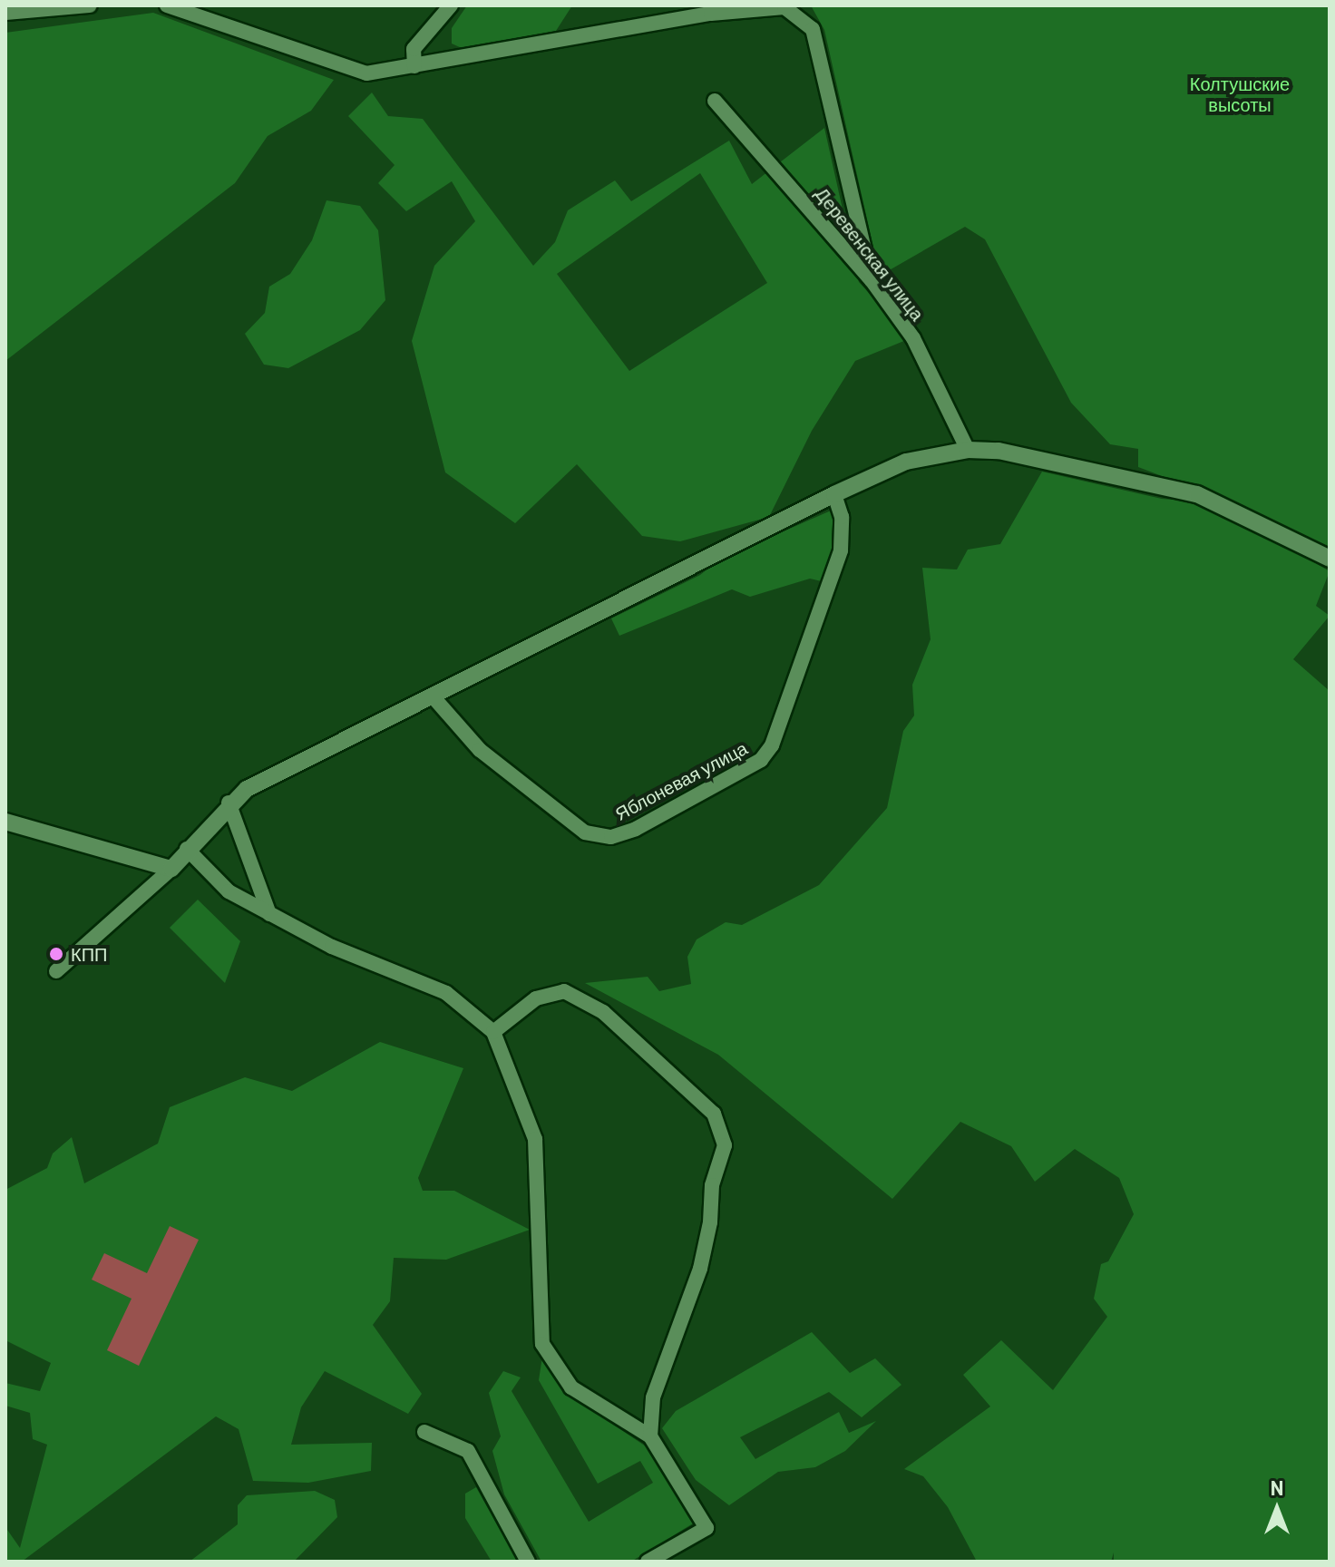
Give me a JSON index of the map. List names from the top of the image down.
{
  "streets": {
    "street": ["Деревенская улица", "Яблоневая улица"]
  },
  "parks": ["Колтушские высоты"],
  "places": ["КПП"],
  "north": "top"
}
